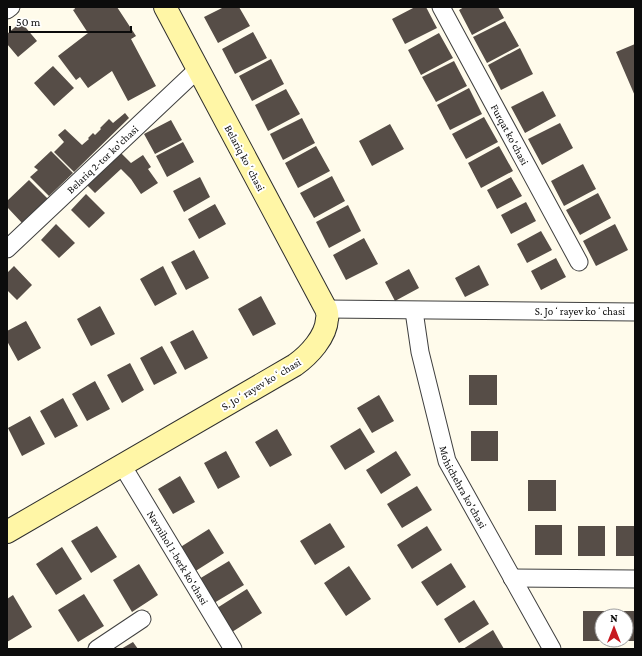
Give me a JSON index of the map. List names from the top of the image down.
{
  "streets": {
    "street": [
      "Furqat ko'chasi",
      "Belariq koʻchasi",
      "Belariq 2-tor ko'chasi",
      "S. Joʻrayev koʻchasi",
      "Mohichehra ko'chasi",
      "Navnihol 1-berk ko'chasi"
    ]
  },
  "crossings": [
    ["Belariq koʻchasi", "Belariq 2-tor ko'chasi"],
    ["Belariq koʻchasi", "S. Joʻrayev koʻchasi"],
    ["S. Joʻrayev koʻchasi", "Mohichehra ko'chasi"],
    ["S. Joʻrayev koʻchasi", "Navnihol 1-berk ko'chasi"]
  ],
  "scale_bar": "50 m",
  "north": "top"
}
